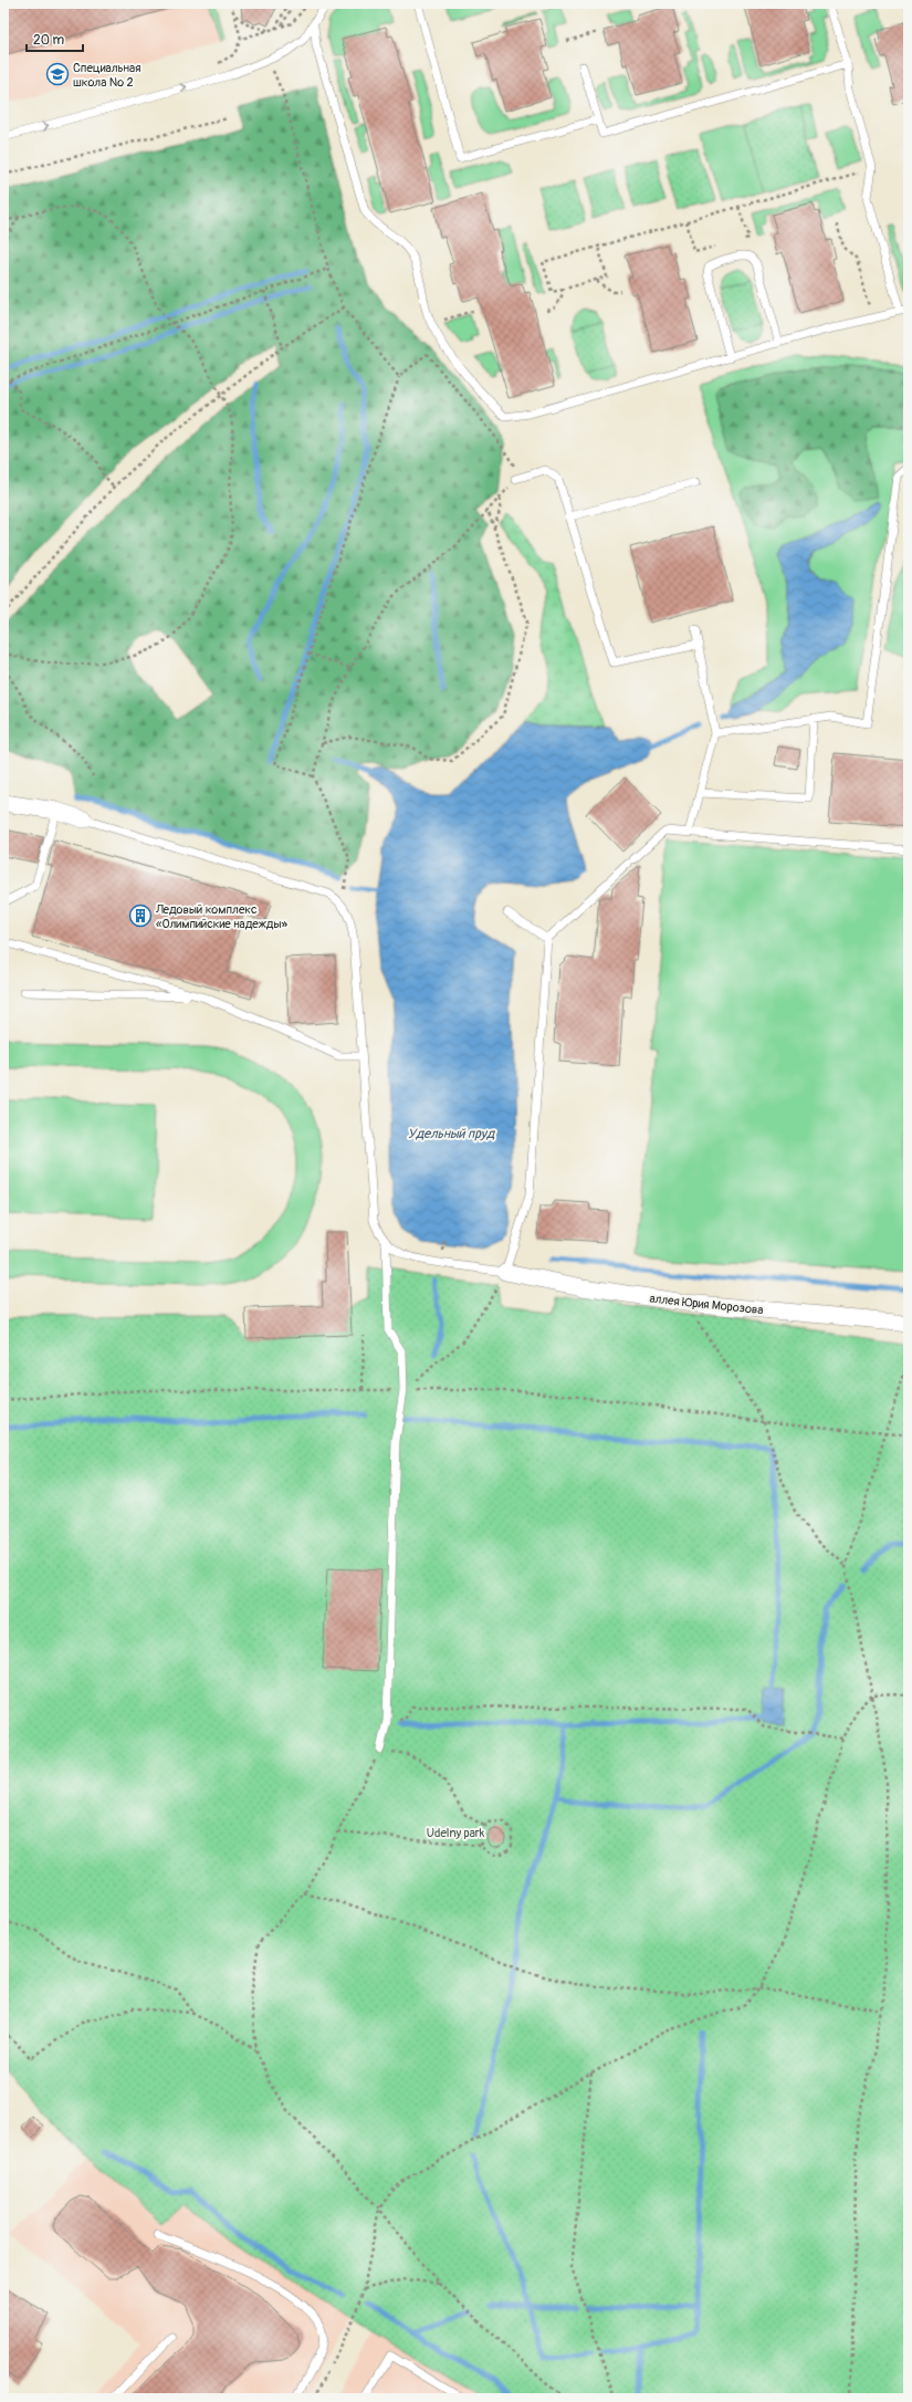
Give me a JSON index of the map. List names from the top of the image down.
{
  "streets": {
    "street": ["аллея Юрия Морозова"]
  },
  "water": ["Удельный пруд"],
  "parks": ["Udelny park"],
  "places": {
    "school or university": ["Специальная школа № 2"],
    "building": ["Ледовый комплекс «Олимпийские надежды»"]
  },
  "scale_bar": "20 m"
}
